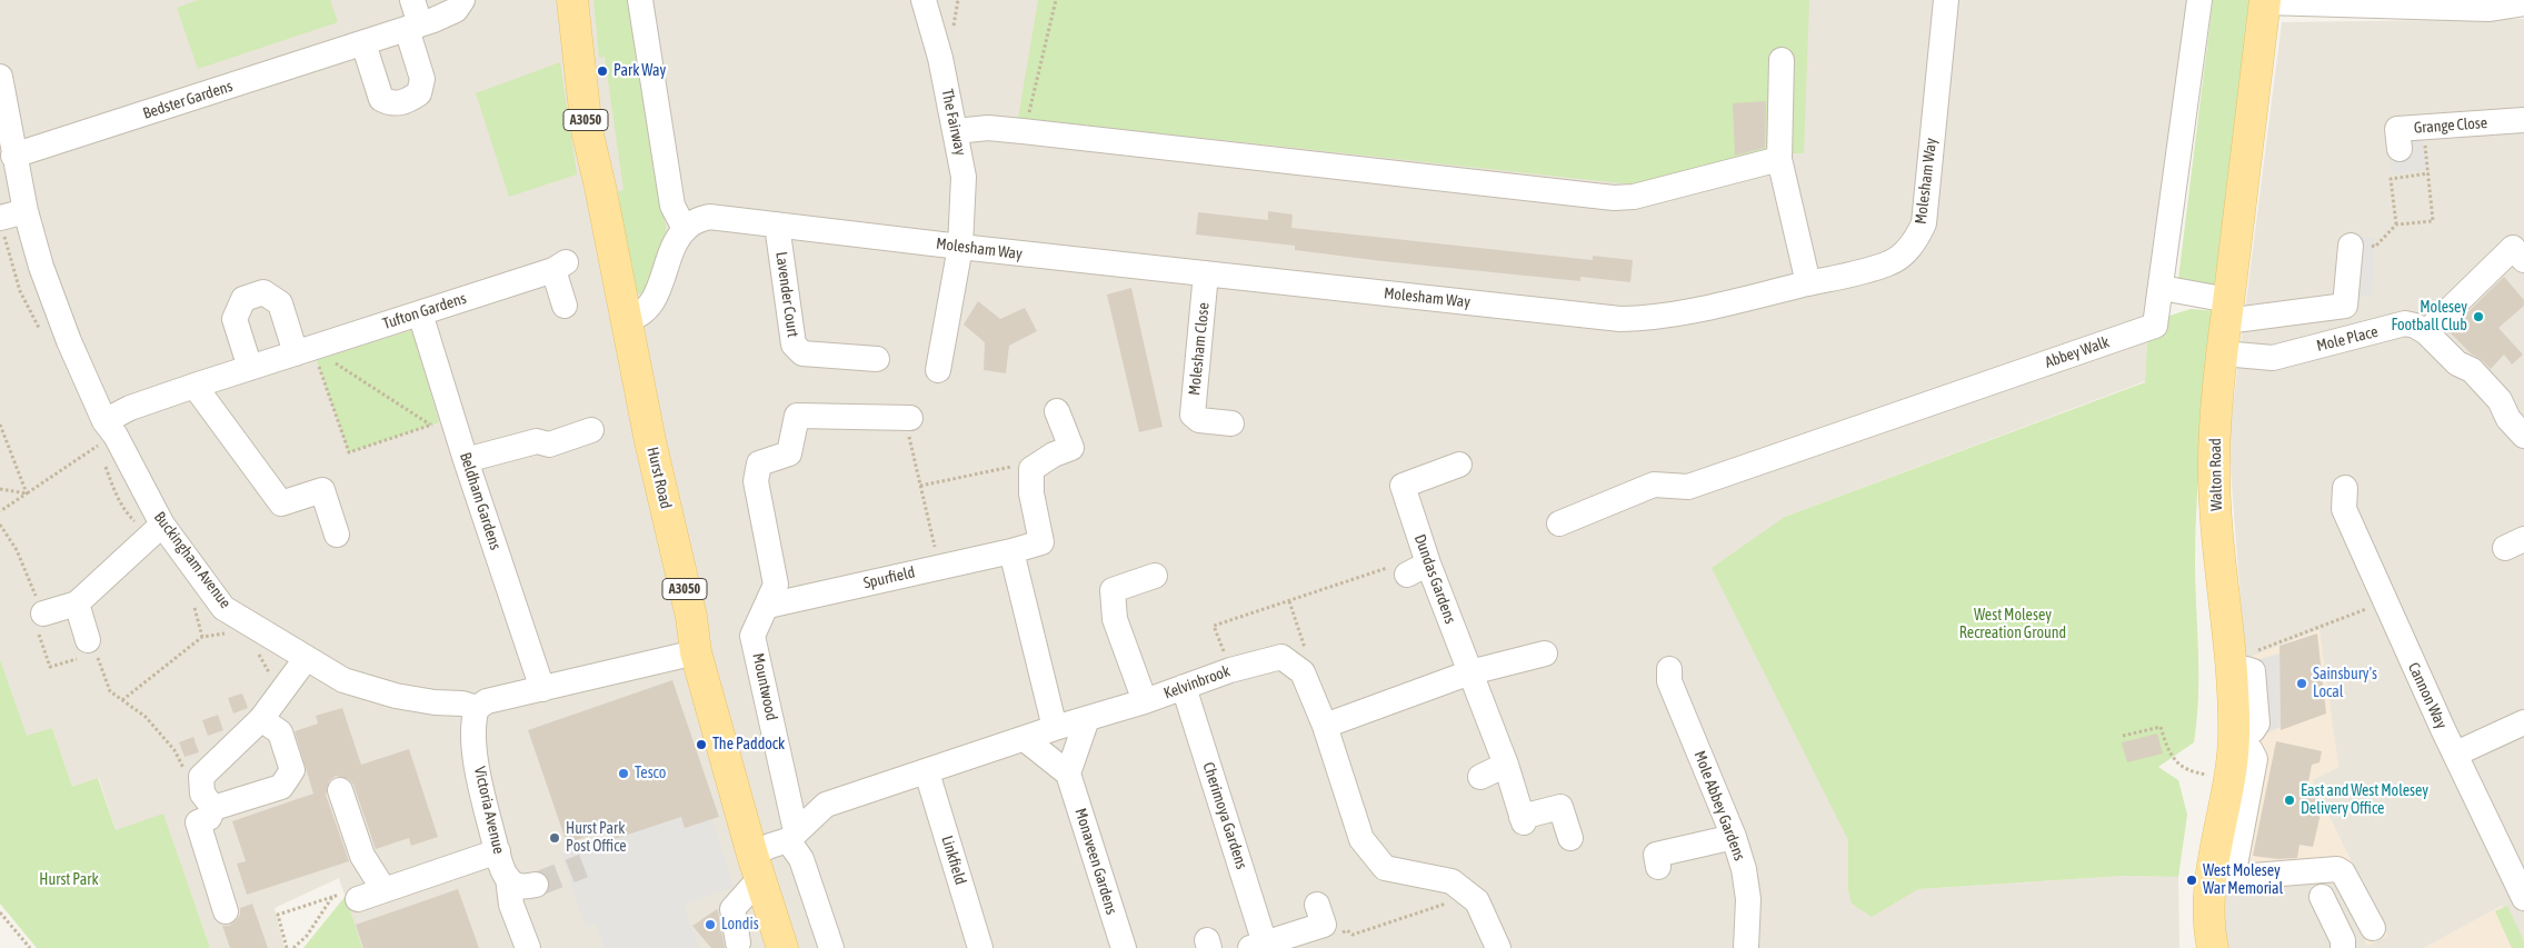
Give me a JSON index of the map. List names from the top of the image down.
{
  "streets": {
    "main road": ["A3050", "Walton Road", "Hurst Road"],
    "street": [
      "Bedster Gardens",
      "The Fairway",
      "Grange Close",
      "Molesham Way",
      "Lavender Court",
      "Tufton Gardens",
      "Mole Place",
      "Molesham Close",
      "Abbey Walk",
      "Beldham Gardens",
      "Buckingham Avenue",
      "Spurfield",
      "Dundas Gardens",
      "Kelvinbrook",
      "Mountwood",
      "Cannon Way",
      "Mole Abbey Gardens",
      "Victoria Avenue",
      "Cherimoya Gardens",
      "Linkfield",
      "Monaveen Gardens"
    ]
  },
  "crossings": [
    ["Bedster Gardens", "Buckingham Avenue"],
    ["The Fairway", "Molesham Way"],
    ["Molesham Way", "Lavender Court"],
    ["Molesham Way", "Molesham Close"],
    ["Tufton Gardens", "Beldham Gardens"],
    ["Tufton Gardens", "Buckingham Avenue"],
    ["Mole Place", "Walton Road"],
    ["Hurst Road", "Kelvinbrook"],
    ["Buckingham Avenue", "Victoria Avenue"],
    ["Spurfield", "Mountwood"],
    ["Kelvinbrook", "Mountwood"],
    ["Kelvinbrook", "Cherimoya Gardens"],
    ["Kelvinbrook", "Linkfield"]
  ],
  "parks": ["West Molesey Recreation Ground", "Hurst Park"],
  "places": [
    "Park Way",
    "Molesey Football Club",
    "Sainsbury's Local",
    "The Paddock",
    "Tesco",
    "East and West Molesey Delivery Office",
    "Hurst Park Post Office",
    "West Molesey War Memorial",
    "Londis"
  ]
}
